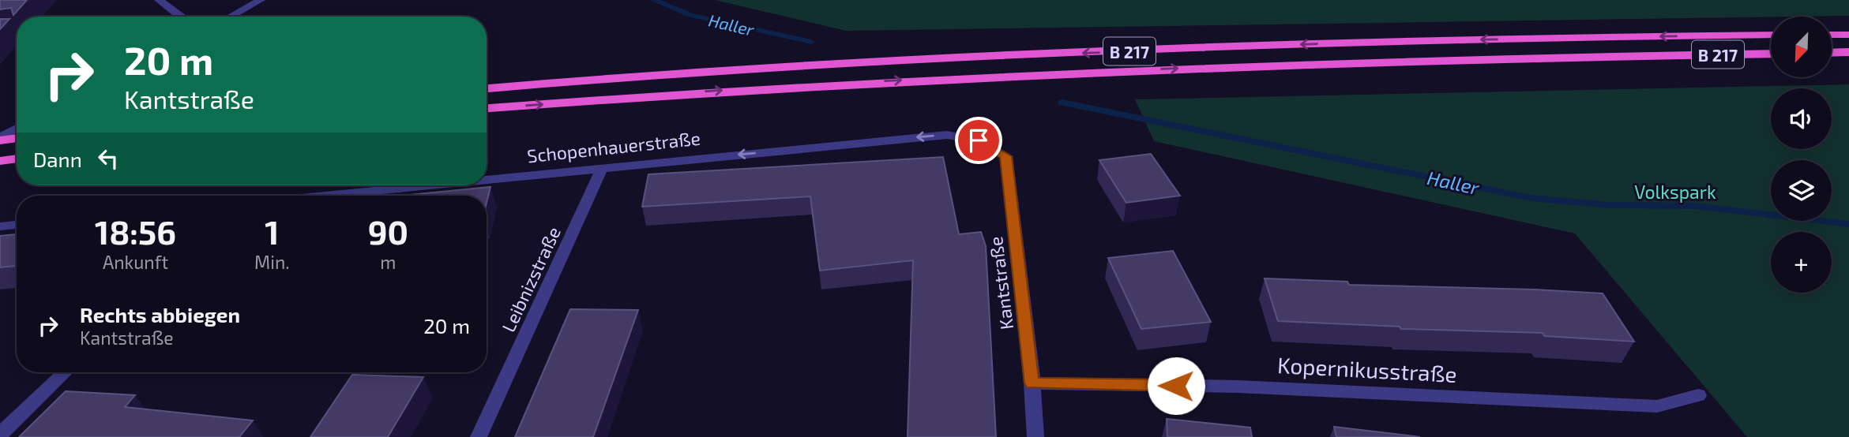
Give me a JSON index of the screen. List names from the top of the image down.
{
  "streets": {
    "highway": ["B 217"],
    "street": [
      "Schopenhauerstraße",
      "Leibnizstraße",
      "Kantstraße",
      "Kopernikusstraße"
    ]
  },
  "crossings": [
    ["Schopenhauerstraße", "Leibnizstraße"],
    ["Schopenhauerstraße", "Kantstraße"],
    ["Kantstraße", "Kopernikusstraße"]
  ],
  "one_way": ["Schopenhauerstraße"],
  "water": ["Haller"],
  "parks": ["Volkspark"],
  "north": "bottom left",
  "page": {
    "map_buttons": "+",
    "turn": ["20 m", "Kantstraße"],
    "then": "Dann",
    "eta": [
      "18:56",
      "Ankunft",
      "1",
      "Min.",
      "90",
      "m"
    ],
    "list": [
      {
        "name": "Rechts abbiegen",
        "note": "Kantstraße",
        "value": "20 m"
      }
    ]
  }
}
